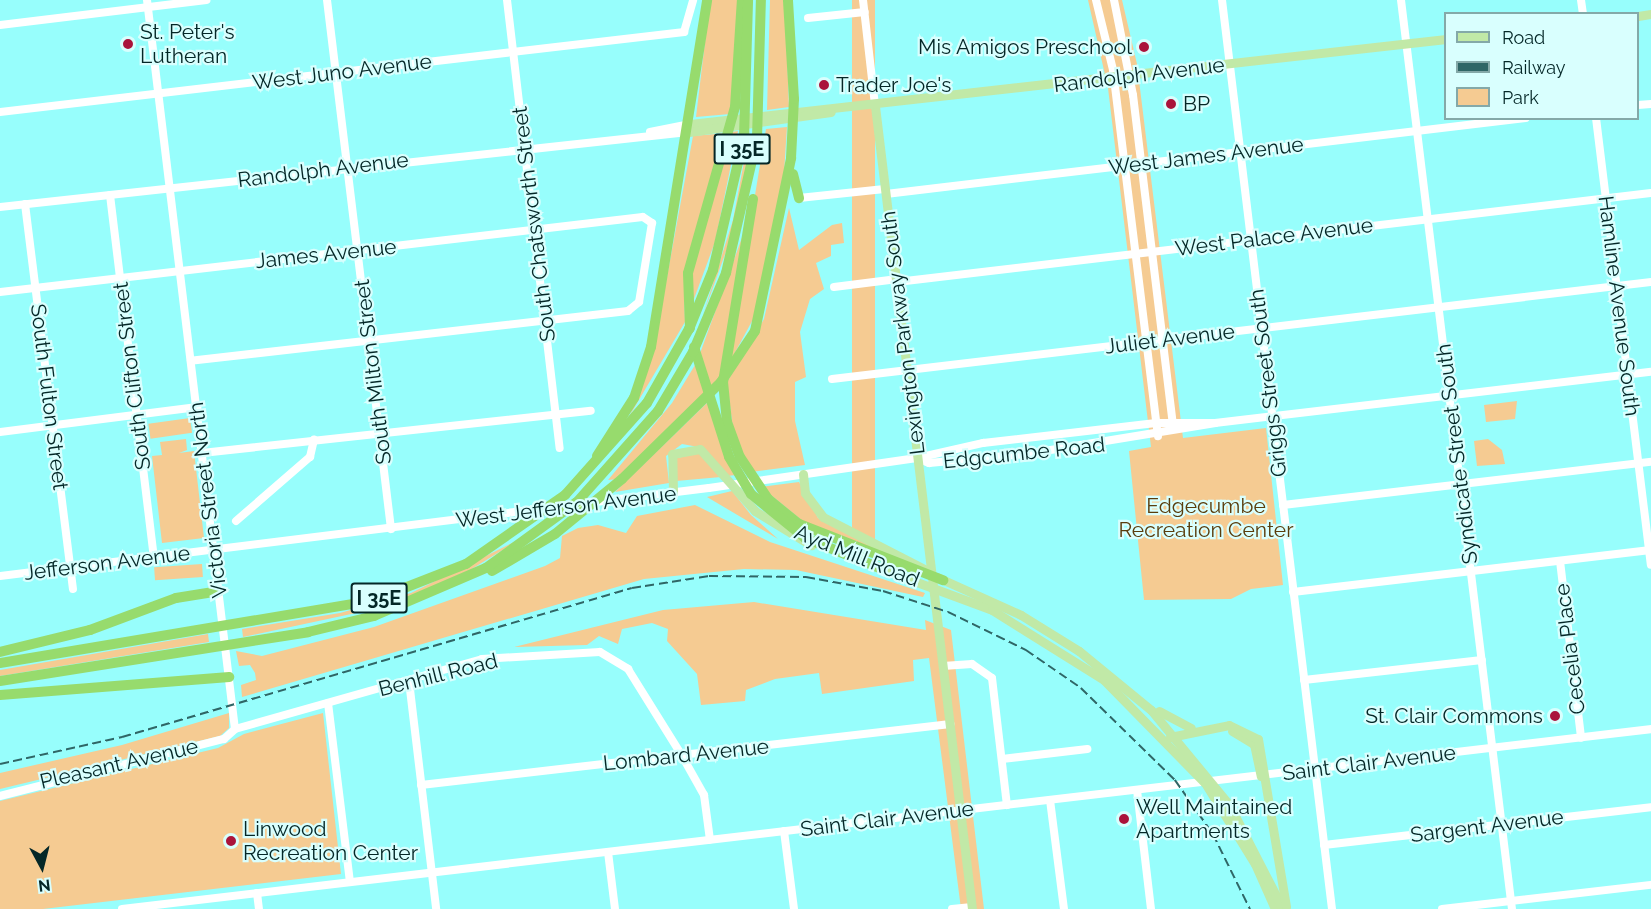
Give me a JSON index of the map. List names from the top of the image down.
{
  "streets": {
    "highway": ["I 35E", "Ayd Mill Road"],
    "main road": ["Randolph Avenue", "Lexington Parkway South"],
    "street": [
      "West Juno Avenue",
      "West James Avenue",
      "South Chatsworth Street",
      "West Palace Avenue",
      "James Avenue",
      "Hamline Avenue South",
      "Juliet Avenue",
      "South Milton Street",
      "South Clifton Street",
      "Griggs Street South",
      "South Fulton Street",
      "Edgcumbe Road",
      "Syndicate Street South",
      "Victoria Street North",
      "West Jefferson Avenue",
      "Jefferson Avenue",
      "Cecelia Place",
      "Benhill Road",
      "Lombard Avenue",
      "Saint Clair Avenue",
      "Pleasant Avenue",
      "Sargent Avenue"
    ]
  },
  "crossings": [
    ["West Juno Avenue", "South Chatsworth Street"],
    ["West Juno Avenue", "South Milton Street"],
    ["West Juno Avenue", "Victoria Street North"],
    ["Randolph Avenue", "South Chatsworth Street"],
    ["Randolph Avenue", "Lexington Parkway South"],
    ["Randolph Avenue", "South Milton Street"],
    ["Randolph Avenue", "South Clifton Street"],
    ["Randolph Avenue", "Griggs Street South"],
    ["Randolph Avenue", "South Fulton Street"],
    ["Randolph Avenue", "Syndicate Street South"],
    ["Randolph Avenue", "Victoria Street North"],
    ["West James Avenue", "Lexington Parkway South"],
    ["West James Avenue", "Griggs Street South"],
    ["West James Avenue", "Syndicate Street South"],
    ["South Chatsworth Street", "James Avenue"],
    ["West Palace Avenue", "Hamline Avenue South"],
    ["West Palace Avenue", "Lexington Parkway South"],
    ["West Palace Avenue", "Griggs Street South"],
    ["West Palace Avenue", "Syndicate Street South"],
    ["James Avenue", "South Milton Street"],
    ["James Avenue", "South Clifton Street"],
    ["James Avenue", "South Fulton Street"],
    ["James Avenue", "Victoria Street North"],
    ["Hamline Avenue South", "Juliet Avenue"],
    ["Lexington Parkway South", "Juliet Avenue"],
    ["Lexington Parkway South", "Edgcumbe Road"],
    ["Lexington Parkway South", "West Jefferson Avenue"],
    ["Lexington Parkway South", "Lombard Avenue"],
    ["Lexington Parkway South", "Saint Clair Avenue"],
    ["Juliet Avenue", "Griggs Street South"],
    ["Juliet Avenue", "Syndicate Street South"],
    ["South Milton Street", "West Jefferson Avenue"],
    ["South Clifton Street", "Jefferson Avenue"],
    ["Griggs Street South", "Saint Clair Avenue"],
    ["Griggs Street South", "Sargent Avenue"],
    ["South Fulton Street", "Jefferson Avenue"],
    ["Edgcumbe Road", "West Jefferson Avenue"],
    ["Syndicate Street South", "Saint Clair Avenue"],
    ["Syndicate Street South", "Sargent Avenue"],
    ["Victoria Street North", "West Jefferson Avenue"],
    ["Victoria Street North", "Jefferson Avenue"],
    ["Victoria Street North", "Benhill Road"],
    ["Victoria Street North", "Pleasant Avenue"],
    ["West Jefferson Avenue", "Ayd Mill Road"],
    ["West Jefferson Avenue", "Jefferson Avenue"],
    ["Cecelia Place", "Saint Clair Avenue"],
    ["Benhill Road", "Lombard Avenue"],
    ["Benhill Road", "Saint Clair Avenue"],
    ["Benhill Road", "Pleasant Avenue"]
  ],
  "parks": ["Edgecumbe Recreation Center"],
  "places": [
    "St. Peter's Lutheran",
    "Mis Amigos Preschool",
    "Trader Joe's",
    "BP",
    "St. Clair Commons",
    "Well Maintained Apartments",
    "Linwood Recreation Center"
  ],
  "legend": ["Road", "Railway", "Park"],
  "north": "bottom"
}
